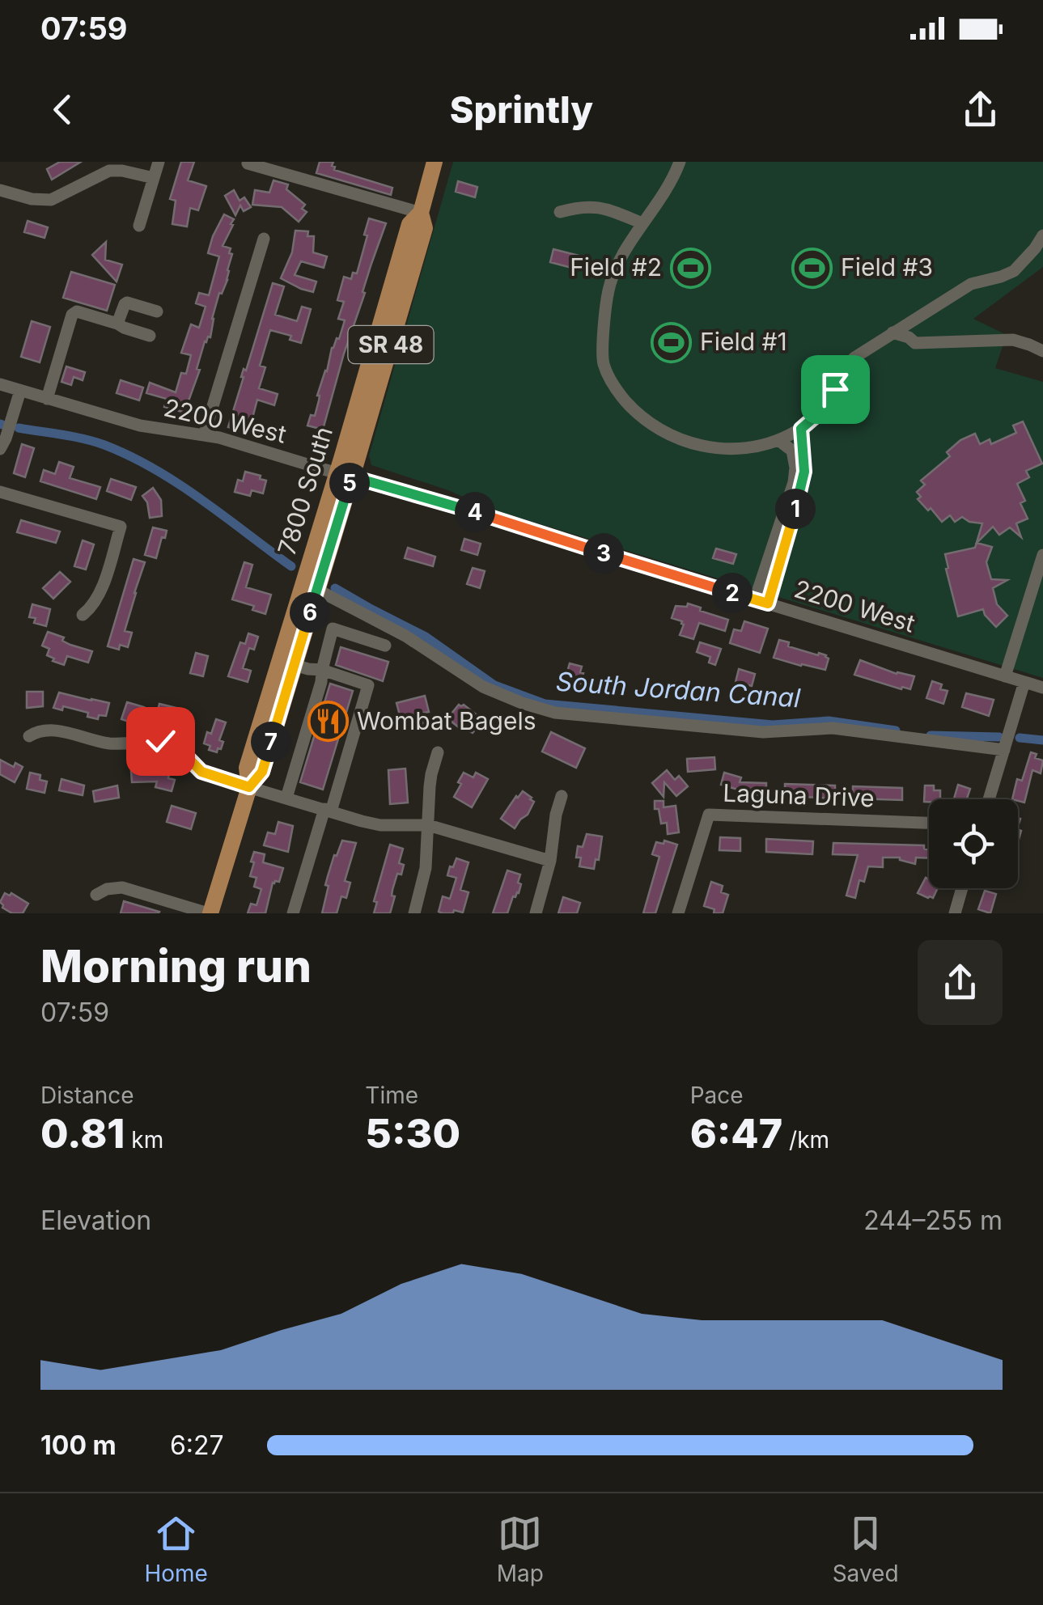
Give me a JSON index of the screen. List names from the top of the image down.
{
  "streets": {
    "main road": ["SR 48", "7800 South"],
    "street": ["2200 West", "Laguna Drive"]
  },
  "crossings": [
    ["2200 West", "7800 South"]
  ],
  "water": ["South Jordan Canal"],
  "places": {
    "sports": ["Field #2", "Field #3", "Field #1"],
    "restaurant": ["Wombat Bagels"]
  },
  "page": {
    "status": "07:59",
    "header": "Sprintly",
    "pins": [
      "5",
      "1",
      "4",
      "3",
      "2",
      "6",
      "7"
    ],
    "heading": ["Morning run", "07:59"],
    "stats": [
      ["Distance", "0.81 km"],
      ["Time", "5:30"],
      ["Pace", "6:47 /km"]
    ],
    "chart": ["Elevation", "244–255 m"],
    "list": [
      {
        "name": "100 m",
        "note": "6:27"
      }
    ],
    "tabs": ["Home", "Map", "Saved"]
  }
}
